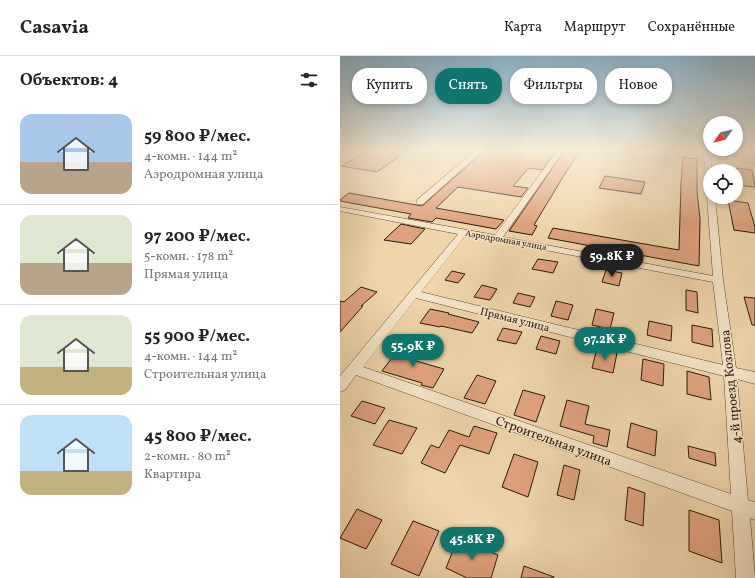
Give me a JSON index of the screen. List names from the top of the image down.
{
  "streets": {
    "street": [
      "Аэродромная улица",
      "Прямая улица",
      "4-й проезд Козлова",
      "Строительная улица"
    ]
  },
  "crossings": [
    ["Аэродромная улица", "4-й проезд Козлова"],
    ["Прямая улица", "4-й проезд Козлова"],
    ["4-й проезд Козлова", "Строительная улица"]
  ],
  "north": "bottom left",
  "page": {
    "header": "Casavia",
    "nav": ["Карта", "Маршрут", "Сохранённые"],
    "heading": "Объектов: 4",
    "chip": [
      "Купить",
      "Снять",
      "Фильтры",
      "Новое"
    ],
    "list": [
      {
        "name": "59 800 ₽/мес.",
        "note": "4-комн. · 144 m² · Аэродромная улица"
      },
      {
        "name": "97 200 ₽/мес.",
        "note": "5-комн. · 178 m² · Прямая улица"
      },
      {
        "name": "55 900 ₽/мес.",
        "note": "4-комн. · 144 m² · Строительная улица"
      },
      {
        "name": "45 800 ₽/мес.",
        "note": "2-комн. · 80 m² · Квартира"
      }
    ],
    "price": [
      "59.8K ₽",
      "97.2K ₽",
      "55.9K ₽",
      "45.8K ₽"
    ]
  }
}
